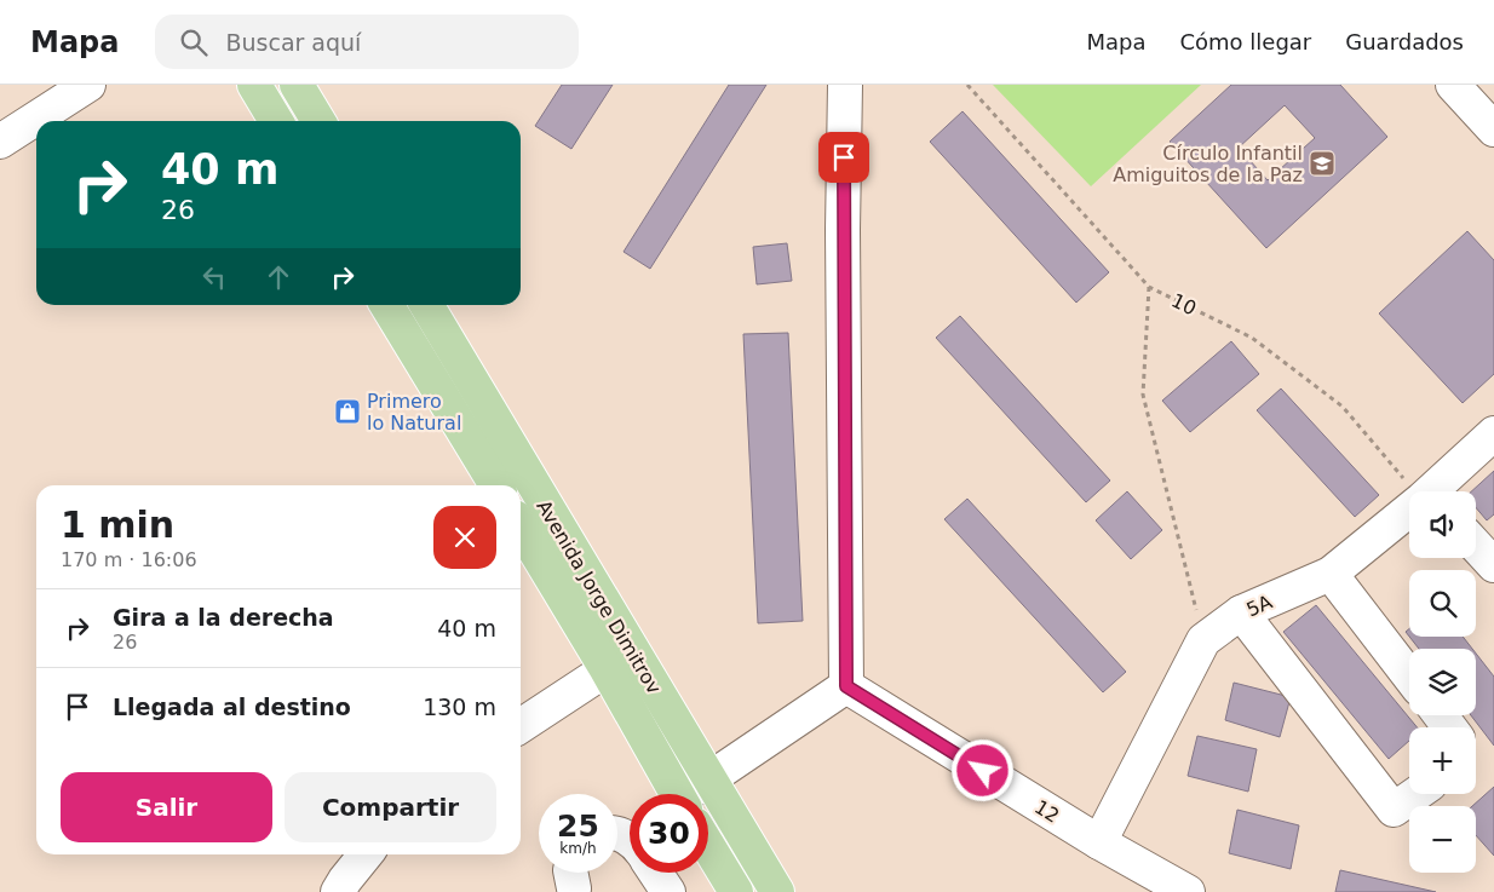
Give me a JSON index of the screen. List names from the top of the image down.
{
  "streets": {
    "main road": ["Avenida Jorge Dimitrov"],
    "street": ["5A", "12"],
    "path": ["10"]
  },
  "crossings": [
    ["5A", "12"]
  ],
  "places": {
    "school or university": ["Círculo Infantil Amiguitos de la Paz"],
    "shop": ["Primero lo Natural"]
  },
  "page": {
    "header": "Mapa",
    "search": "Buscar aquí",
    "nav": ["Mapa", "Cómo llegar", "Guardados"],
    "turn": ["40 m", "26"],
    "heading": ["1 min", "170 m · 16:06"],
    "map_buttons": ["+", "−"],
    "list": [
      {
        "name": "Gira a la derecha",
        "note": "26",
        "value": "40 m"
      },
      {
        "name": "Llegada al destino",
        "value": "130 m"
      }
    ],
    "buttons": ["Salir", "Compartir"],
    "speed": "25 km/h",
    "limit": "30"
  }
}
